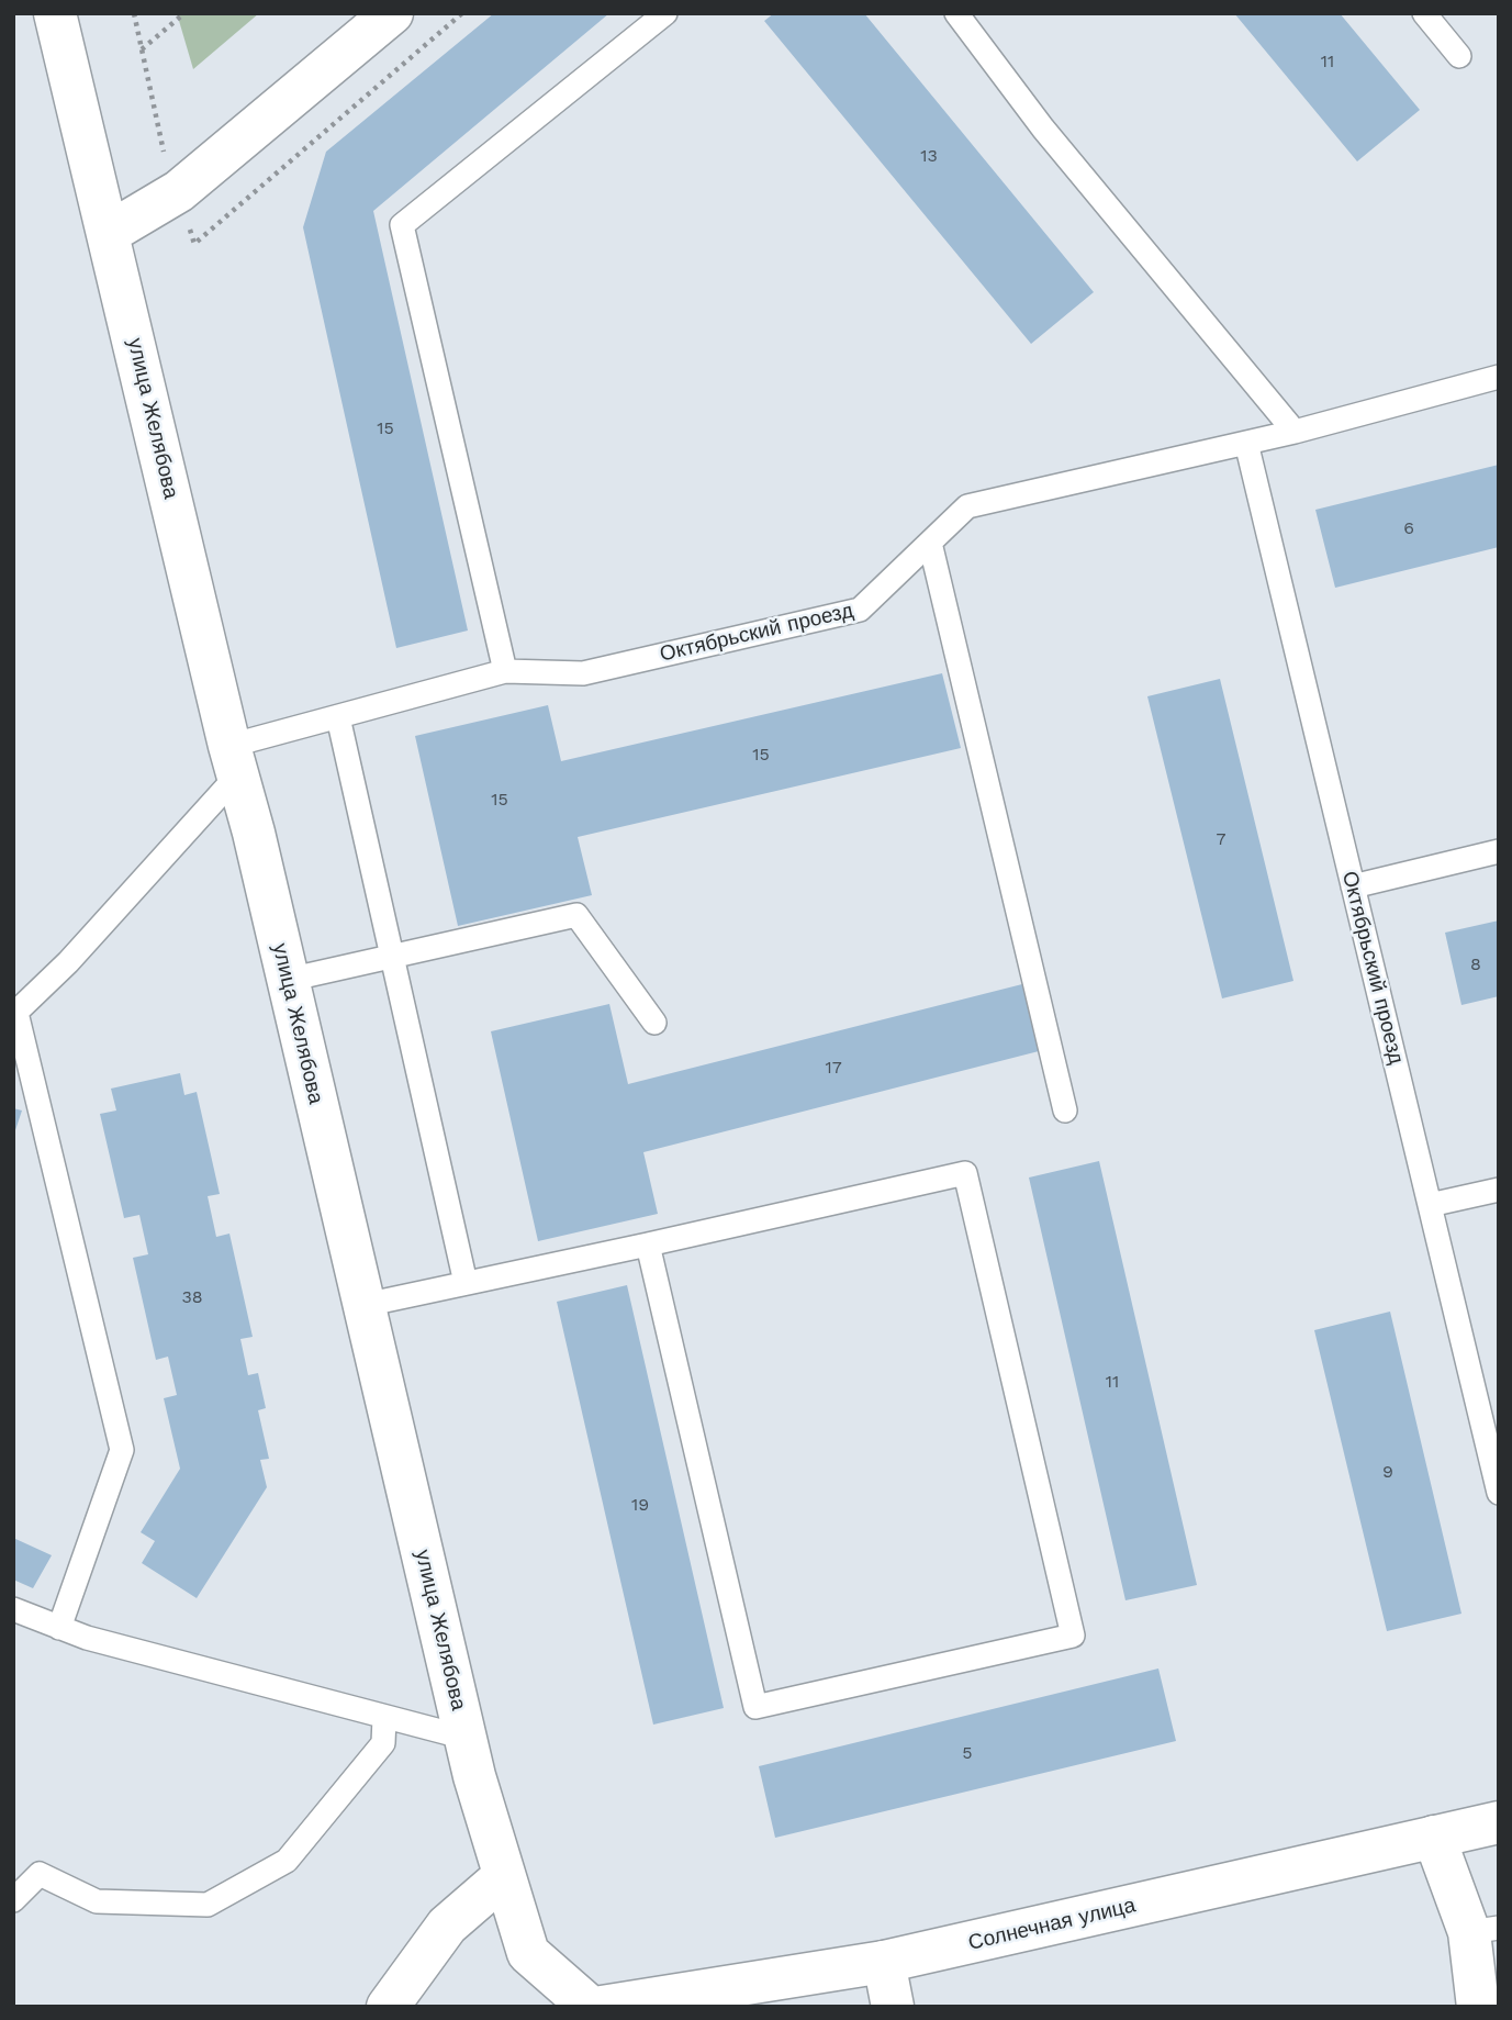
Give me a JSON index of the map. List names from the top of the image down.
{
  "streets": {
    "street": ["улица Желябова", "Солнечная улица"],
    "lane": ["Октябрьский проезд"]
  },
  "crossings": [
    ["улица Желябова", "Октябрьский проезд"]
  ],
  "house_numbers": [
    "11",
    "13",
    "15",
    "6",
    "15",
    "15",
    "7",
    "8",
    "17",
    "38",
    "11",
    "9",
    "19",
    "5"
  ]
}
